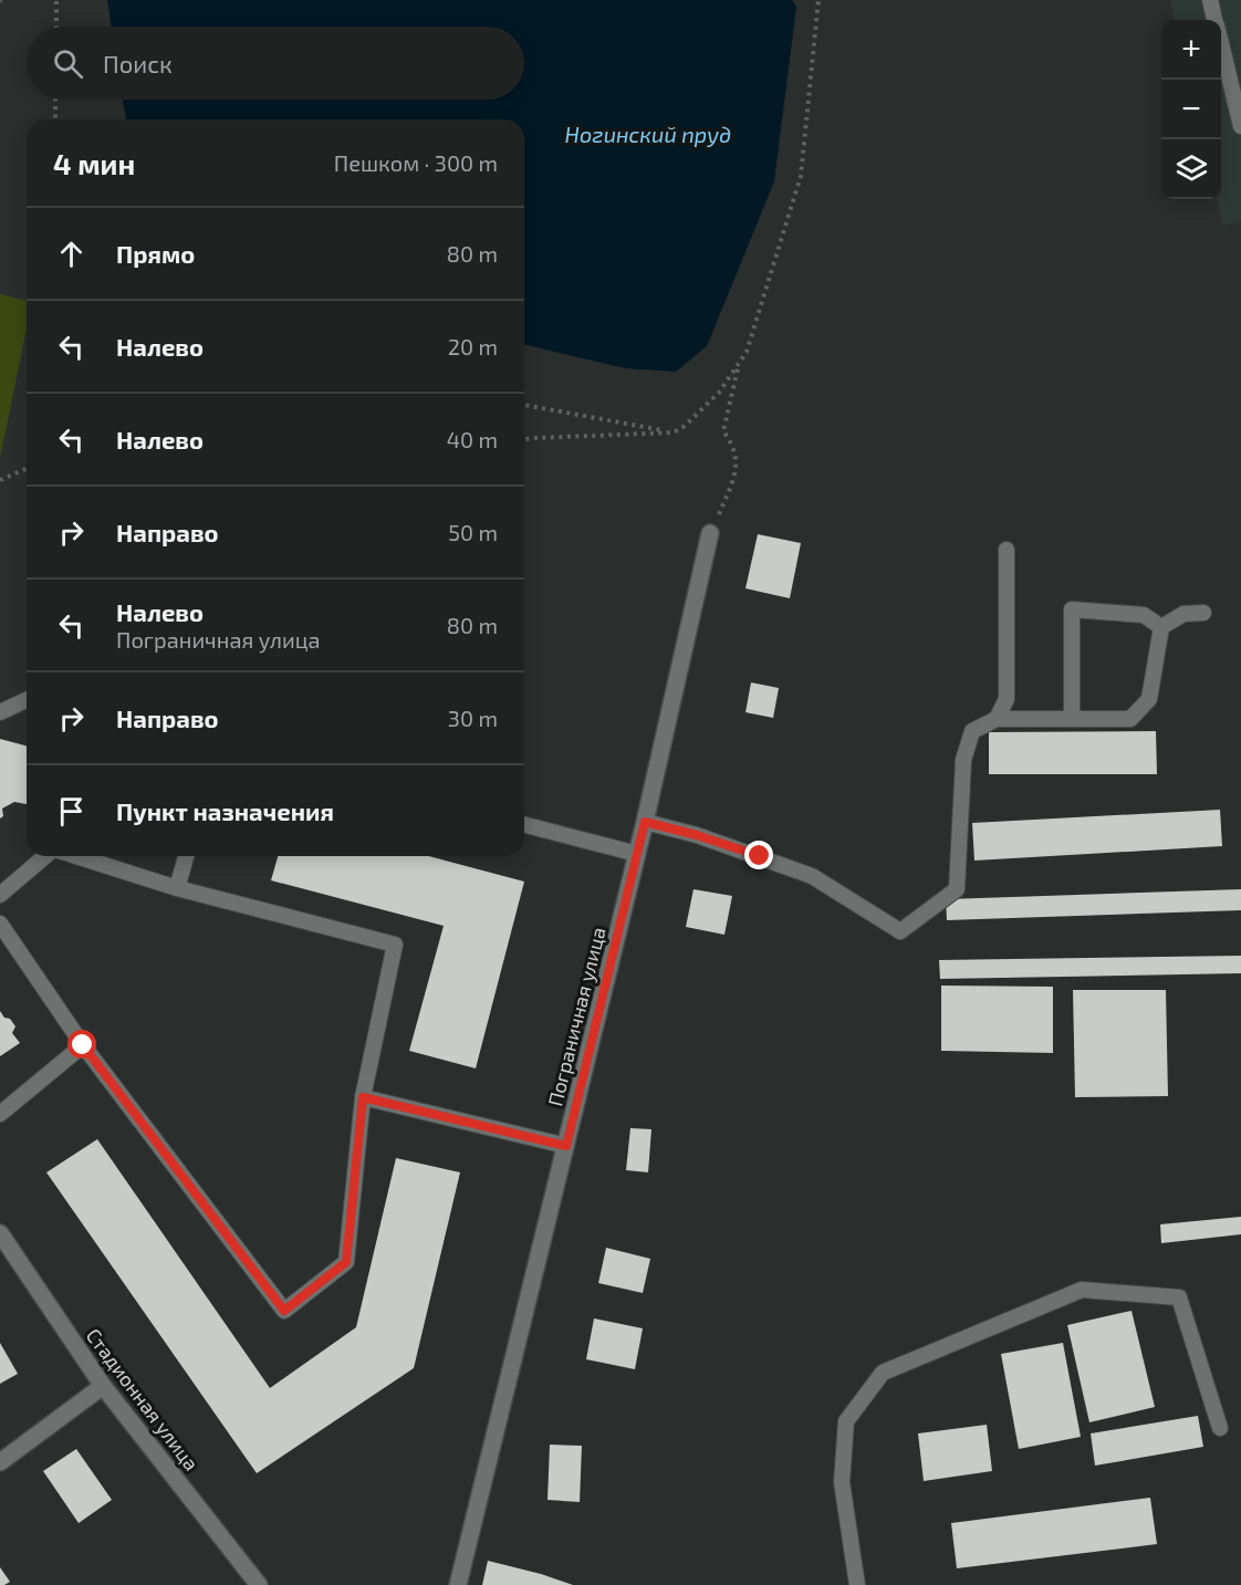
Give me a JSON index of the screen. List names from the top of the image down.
{
  "streets": {
    "street": ["Пограничная улица", "Стадионная улица"]
  },
  "water": ["Ногинский пруд"],
  "page": {
    "map_buttons": ["+", "−"],
    "search": "Поиск",
    "heading": ["4 мин", "Пешком · 300 m"],
    "list": [
      ["Прямо", "80 m"],
      ["Налево", "20 m"],
      ["Налево", "40 m"],
      ["Направо", "50 m"],
      ["Налево", "Пограничная улица", "80 m"],
      ["Направо", "30 m"],
      "Пункт назначения"
    ]
  }
}
